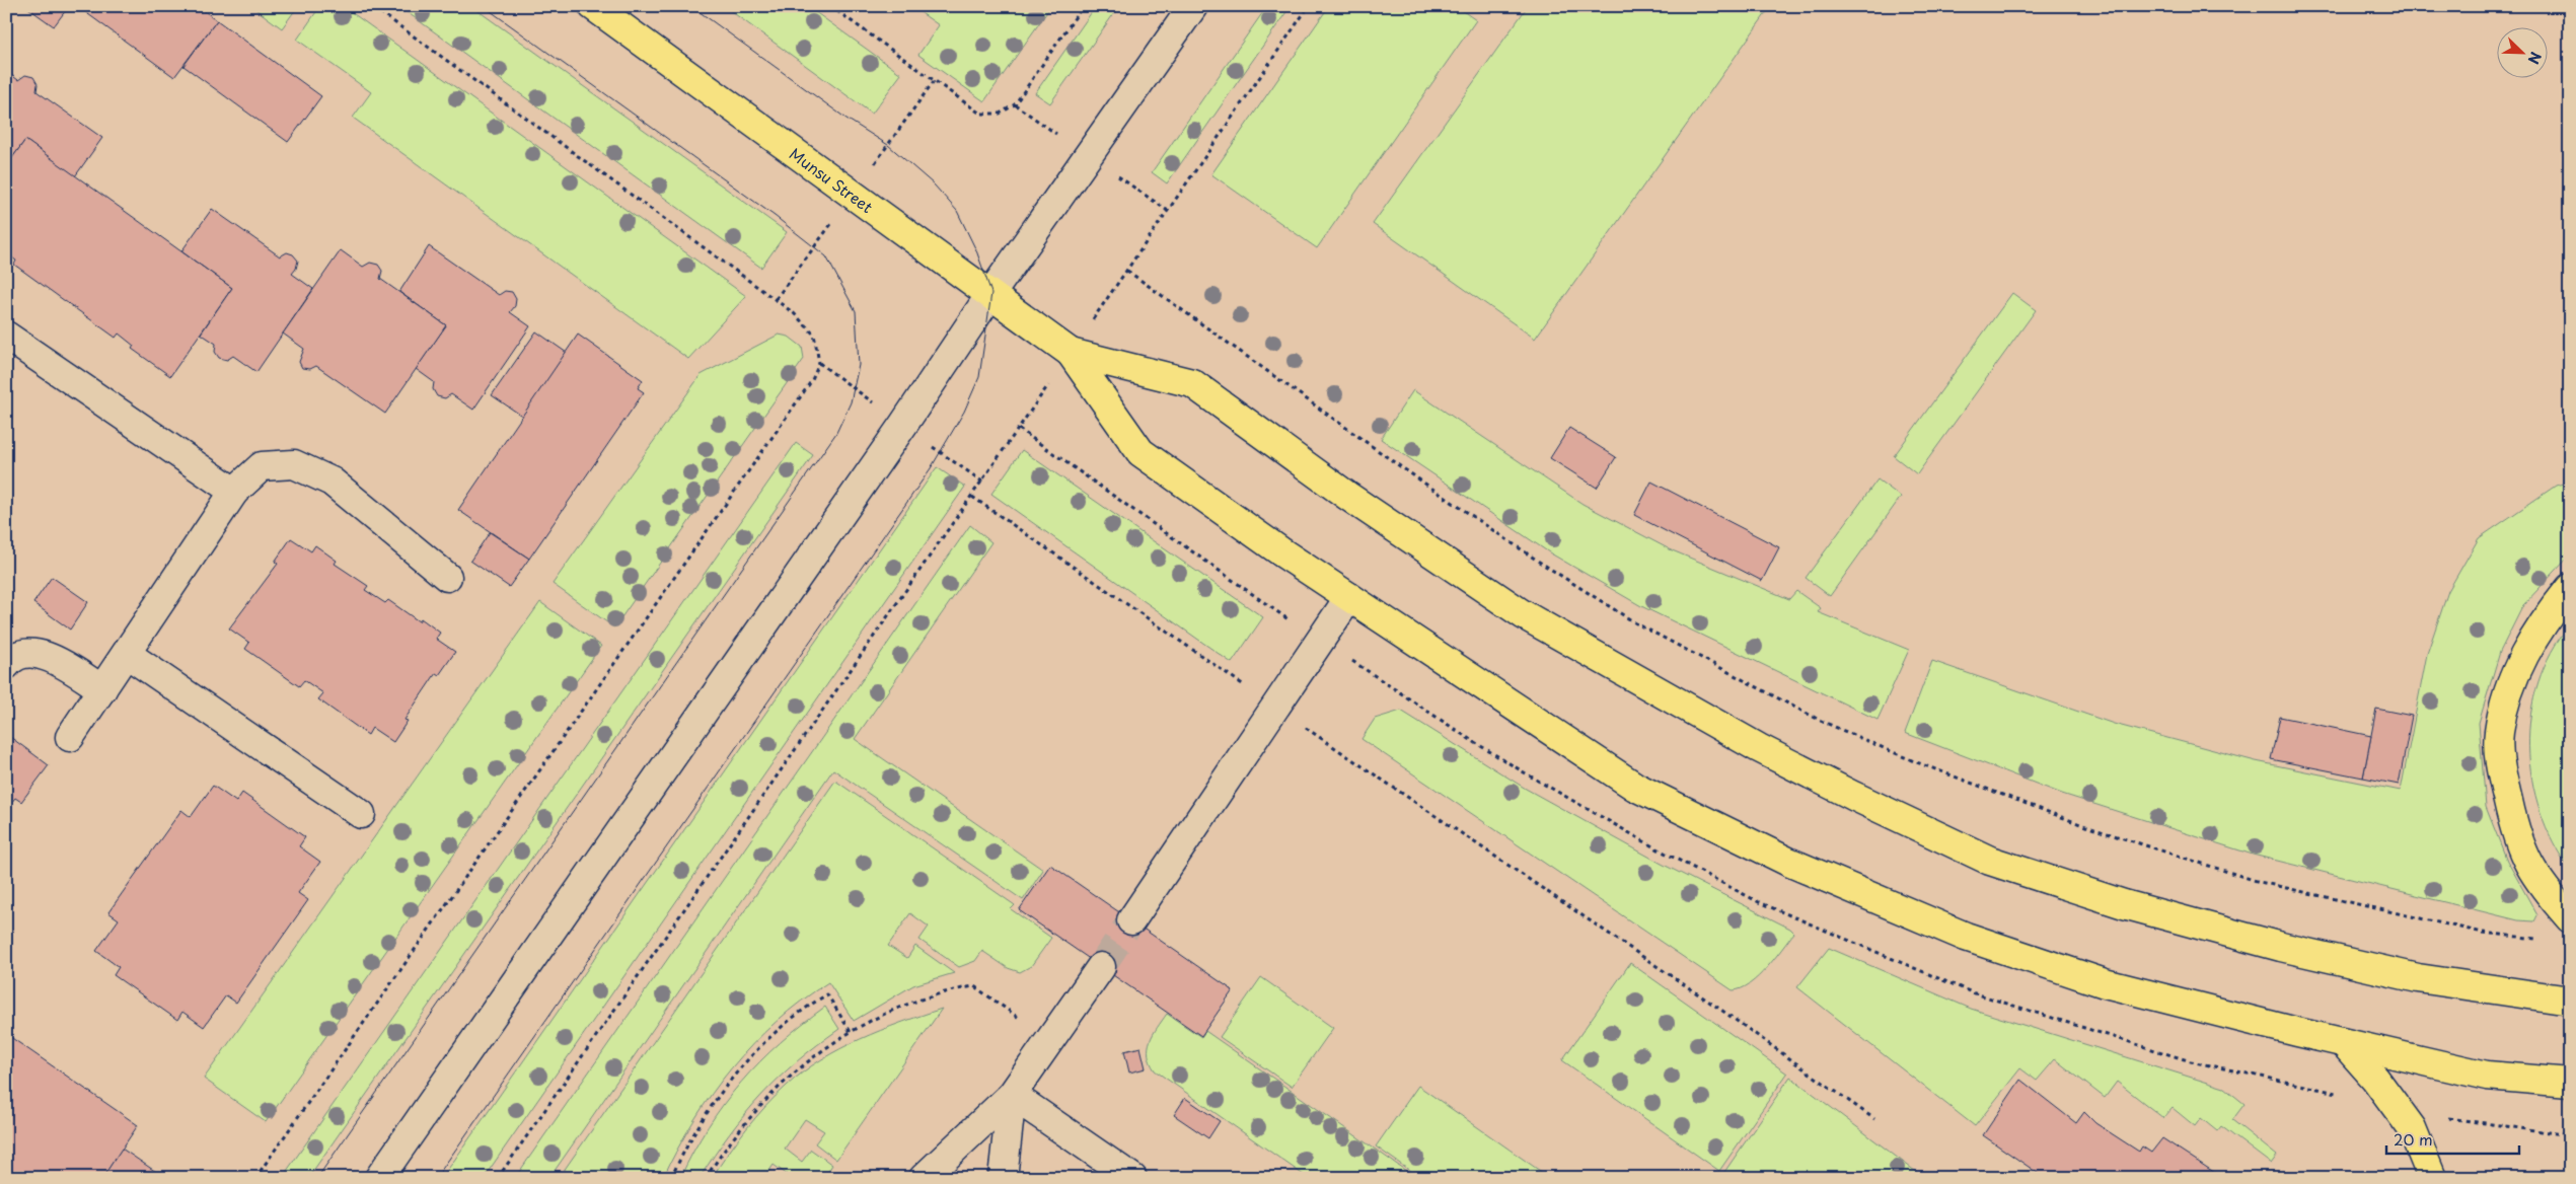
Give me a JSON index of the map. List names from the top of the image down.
{
  "streets": {
    "main road": ["Munsu Street"]
  },
  "scale_bar": "20 m",
  "north": "bottom right"
}
